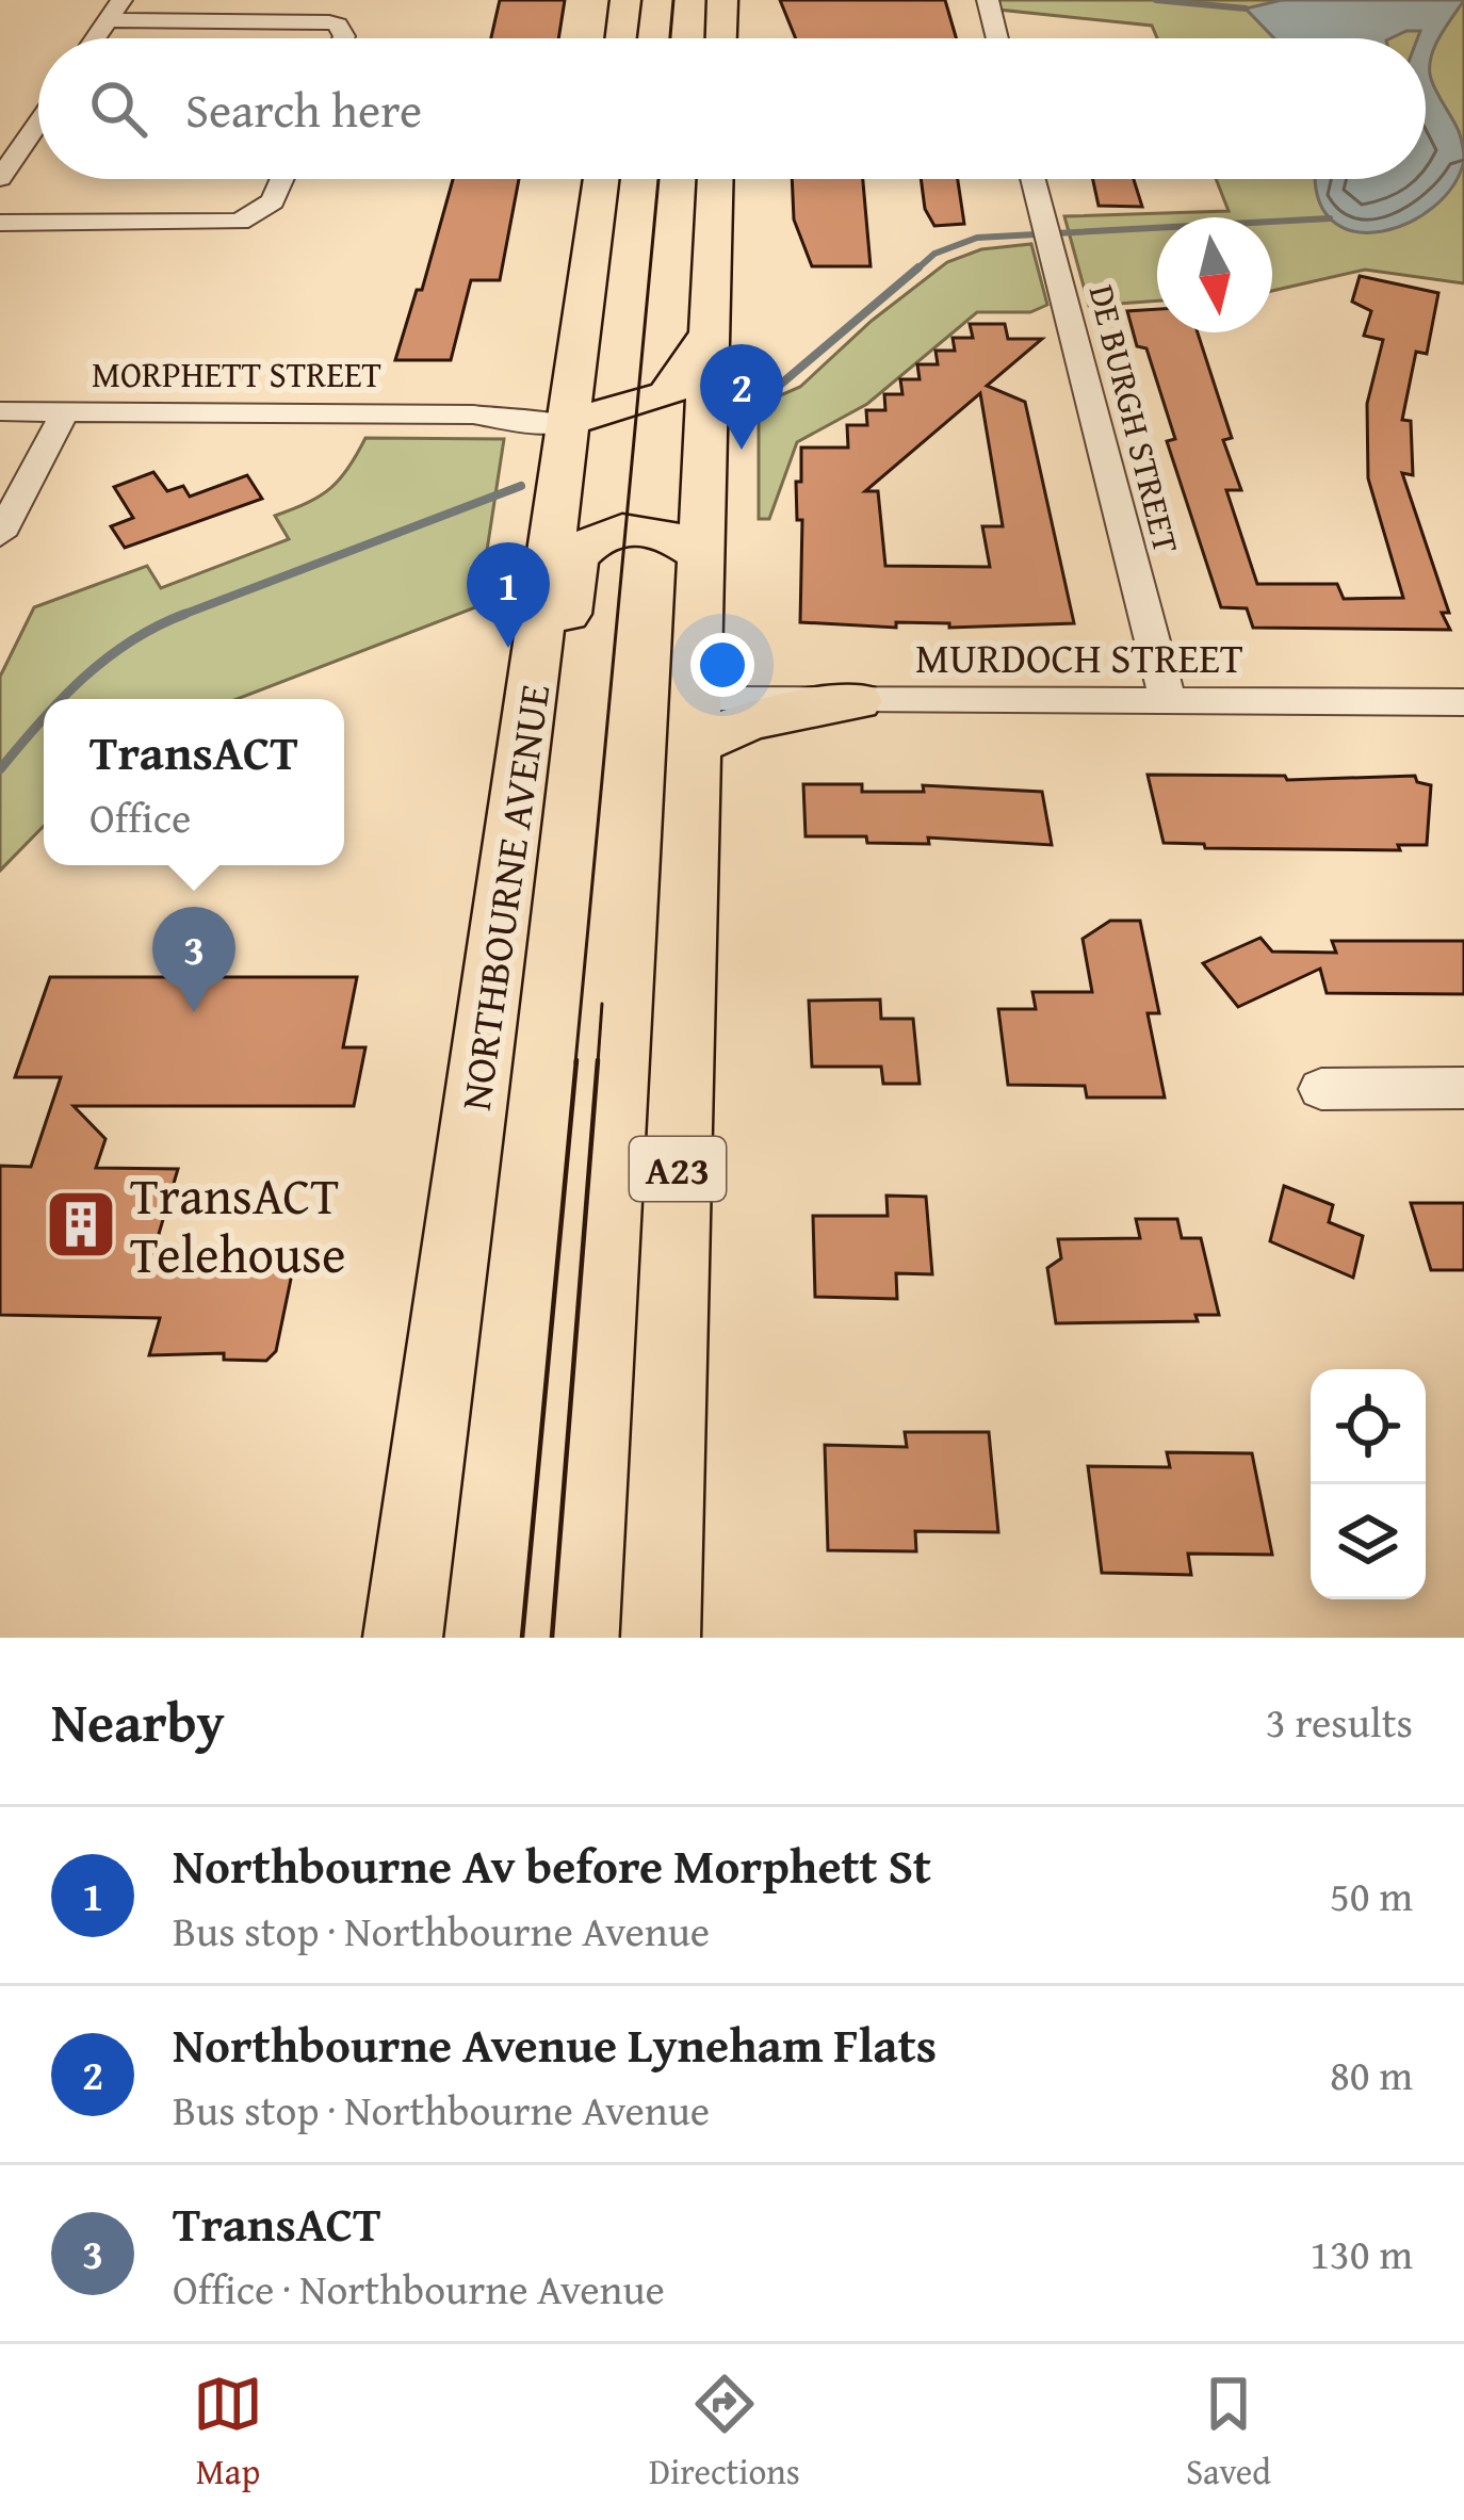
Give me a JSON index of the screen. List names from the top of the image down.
{
  "streets": {
    "highway": ["NORTHBOURNE AVENUE", "A23"],
    "street": ["MORPHETT STREET", "DE BURGH STREET", "MURDOCH STREET"]
  },
  "crossings": [
    ["MORPHETT STREET", "NORTHBOURNE AVENUE"],
    ["DE BURGH STREET", "MURDOCH STREET"]
  ],
  "places": {
    "building": ["TransACT Telehouse"]
  },
  "north": "bottom",
  "page": {
    "search": "Search here",
    "pins": ["2", "1", "3"],
    "popup": ["TransACT", "Office"],
    "heading": ["Nearby", "3 results"],
    "list": [
      {
        "mark": "1",
        "name": "Northbourne Av before Morphett St",
        "note": "Bus stop · Northbourne Avenue",
        "value": "50 m"
      },
      {
        "mark": "2",
        "name": "Northbourne Avenue Lyneham Flats",
        "note": "Bus stop · Northbourne Avenue",
        "value": "80 m"
      },
      {
        "mark": "3",
        "name": "TransACT",
        "note": "Office · Northbourne Avenue",
        "value": "130 m"
      }
    ],
    "nav": ["Map", "Directions", "Saved"]
  }
}
